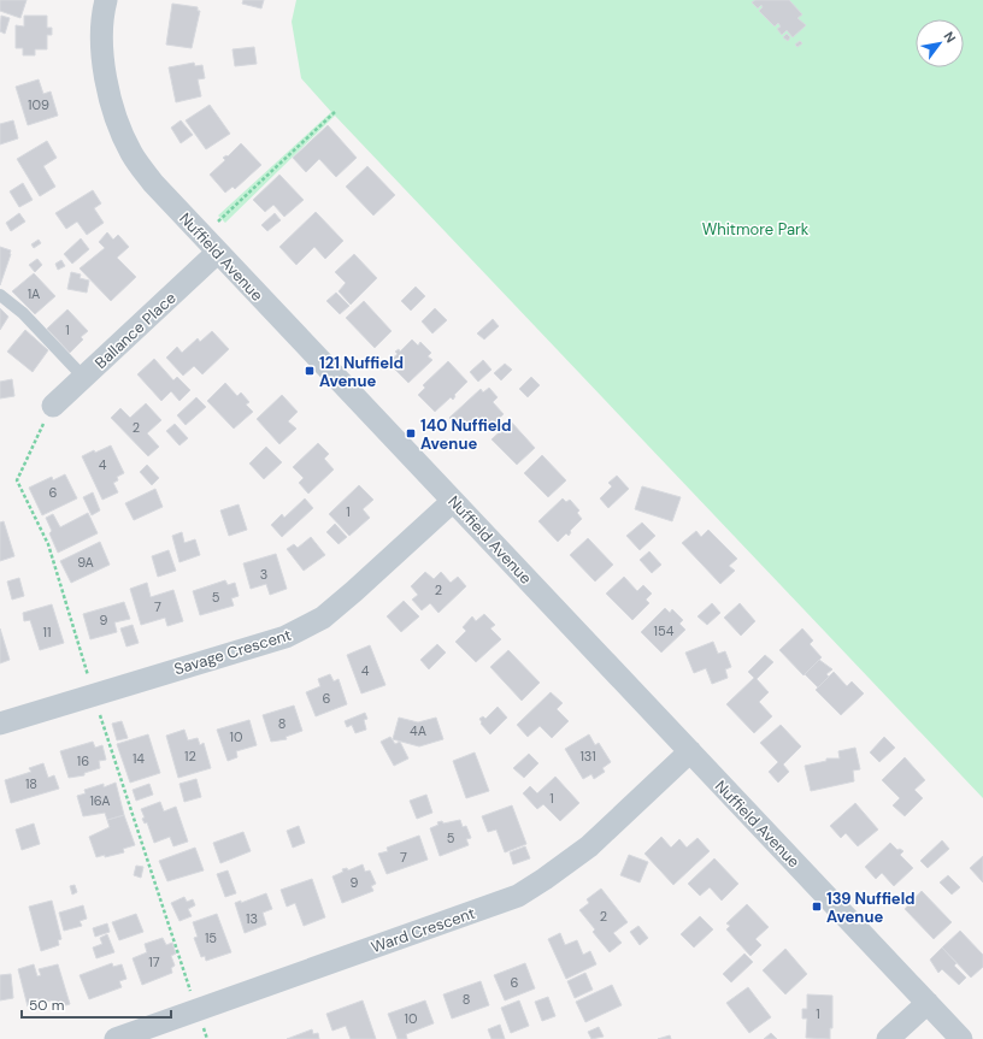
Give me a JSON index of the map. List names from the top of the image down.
{
  "streets": {
    "street": [
      "Nuffield Avenue",
      "Ballance Place",
      "Savage Crescent",
      "Ward Crescent"
    ]
  },
  "crossings": [
    ["Nuffield Avenue", "Ballance Place"],
    ["Nuffield Avenue", "Savage Crescent"],
    ["Nuffield Avenue", "Ward Crescent"]
  ],
  "parks": ["Whitmore Park"],
  "places": {
    "transit": ["121 Nuffield Avenue", "140 Nuffield Avenue", "139 Nuffield Avenue"]
  },
  "house_numbers": [
    "109",
    "1A",
    "1",
    "2",
    "4",
    "6",
    "1",
    "9A",
    "3",
    "2",
    "5",
    "7",
    "9",
    "154",
    "11",
    "4",
    "6",
    "8",
    "4A",
    "10",
    "12",
    "131",
    "14",
    "16",
    "18",
    "1",
    "16A",
    "5",
    "7",
    "9",
    "2",
    "13",
    "15",
    "17",
    "6",
    "8",
    "1",
    "10"
  ],
  "scale_bar": "50 m",
  "north": "top right"
}
